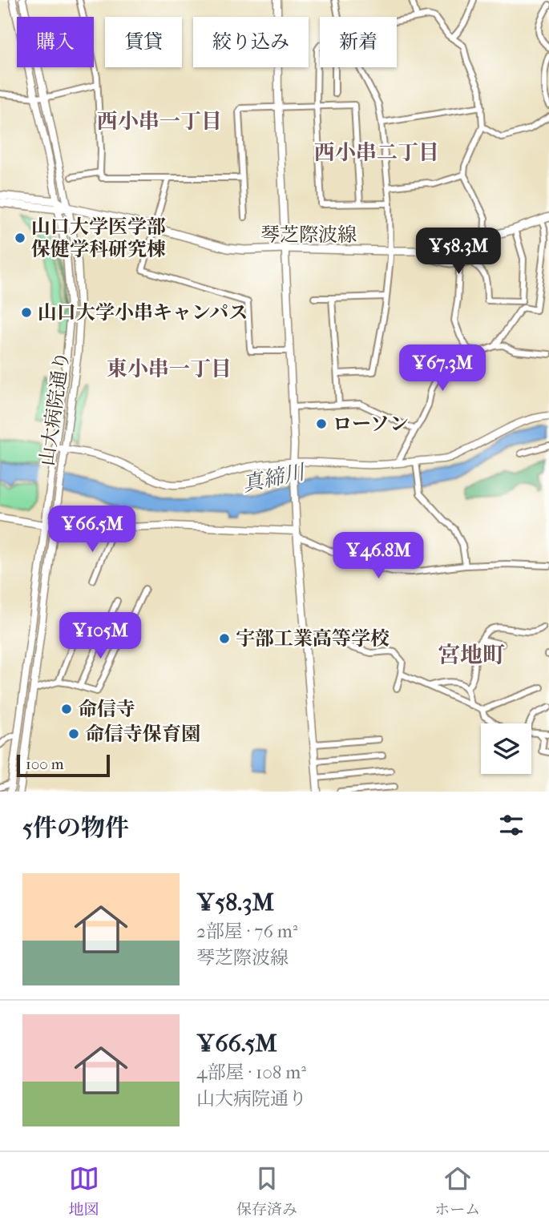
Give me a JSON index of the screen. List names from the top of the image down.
{
  "streets": {
    "main road": ["琴芝際波線"],
    "street": ["山大病院通り"]
  },
  "crossings": [
    ["琴芝際波線", "山大病院通り"]
  ],
  "districts": [
    "西小串一丁目",
    "西小串二丁目",
    "東小串一丁目",
    "宮地町"
  ],
  "water": ["真締川"],
  "places": [
    "山口大学医学部 保健学科研究棟",
    "山口大学小串キャンパス",
    "ローソン",
    "宇部工業高等学校",
    "命信寺",
    "命信寺保育園"
  ],
  "scale_bar": "100 m",
  "page": {
    "chip": [
      "購入",
      "賃貸",
      "絞り込み",
      "新着"
    ],
    "price": [
      "¥58.3M",
      "¥67.3M",
      "¥66.5M",
      "¥46.8M",
      "¥105M"
    ],
    "scale": "100 m",
    "heading": "5件の物件",
    "list": [
      {
        "name": "¥58.3M",
        "note": "2部屋 · 76 m² · 琴芝際波線"
      },
      {
        "name": "¥66.5M",
        "note": "4部屋 · 108 m² · 山大病院通り"
      }
    ],
    "tabs": ["地図", "保存済み", "ホーム"]
  }
}
